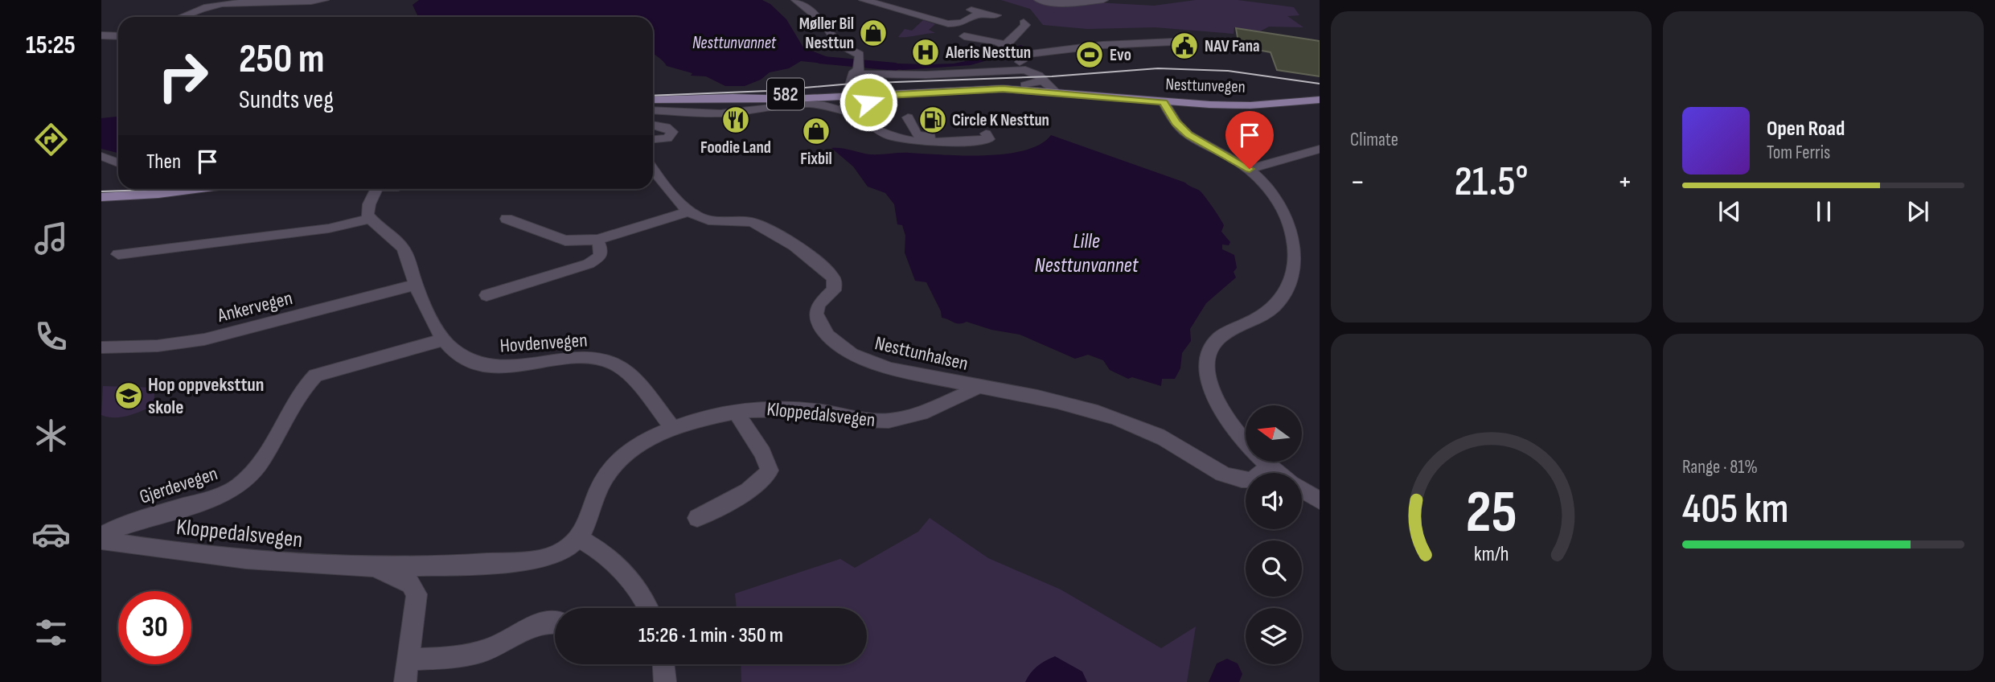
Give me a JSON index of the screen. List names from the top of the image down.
{
  "streets": {
    "main road": ["Nesttunvegen", "582"],
    "street": [
      "Ankervegen",
      "Hovdenvegen",
      "Nesttunhalsen",
      "Kloppedalsvegen",
      "Gjerdevegen"
    ]
  },
  "crossings": [
    ["Ankervegen", "Hovdenvegen"],
    ["Hovdenvegen", "Kloppedalsvegen"],
    ["Hovdenvegen", "Gjerdevegen"],
    ["Nesttunhalsen", "Kloppedalsvegen"]
  ],
  "water": ["Nesttunvannet", "Lille Nesttunvannet"],
  "places": {
    "shop": ["Møller Bil Nesttun", "Fixbil"],
    "public building": ["NAV Fana"],
    "hospital": ["Aleris Nesttun"],
    "sports": ["Evo"],
    "restaurant": ["Foodie Land"],
    "fuel station": ["Circle K Nesttun"],
    "school or university": ["Hop oppveksttun skole"]
  },
  "north": "left",
  "page": {
    "tabs": "15:25",
    "tile": [
      "Climate",
      ["Range · 81%", "405 km"]
    ],
    "turn": ["250 m", "Sundts veg"],
    "song": ["Open Road", "Tom Ferris"],
    "then": "Then",
    "heat": ["−", "21.5°", "+"],
    "limit": "30",
    "trip": "15:26 · 1 min · 350 m",
    "gauge": ["25", "km/h"]
  }
}
